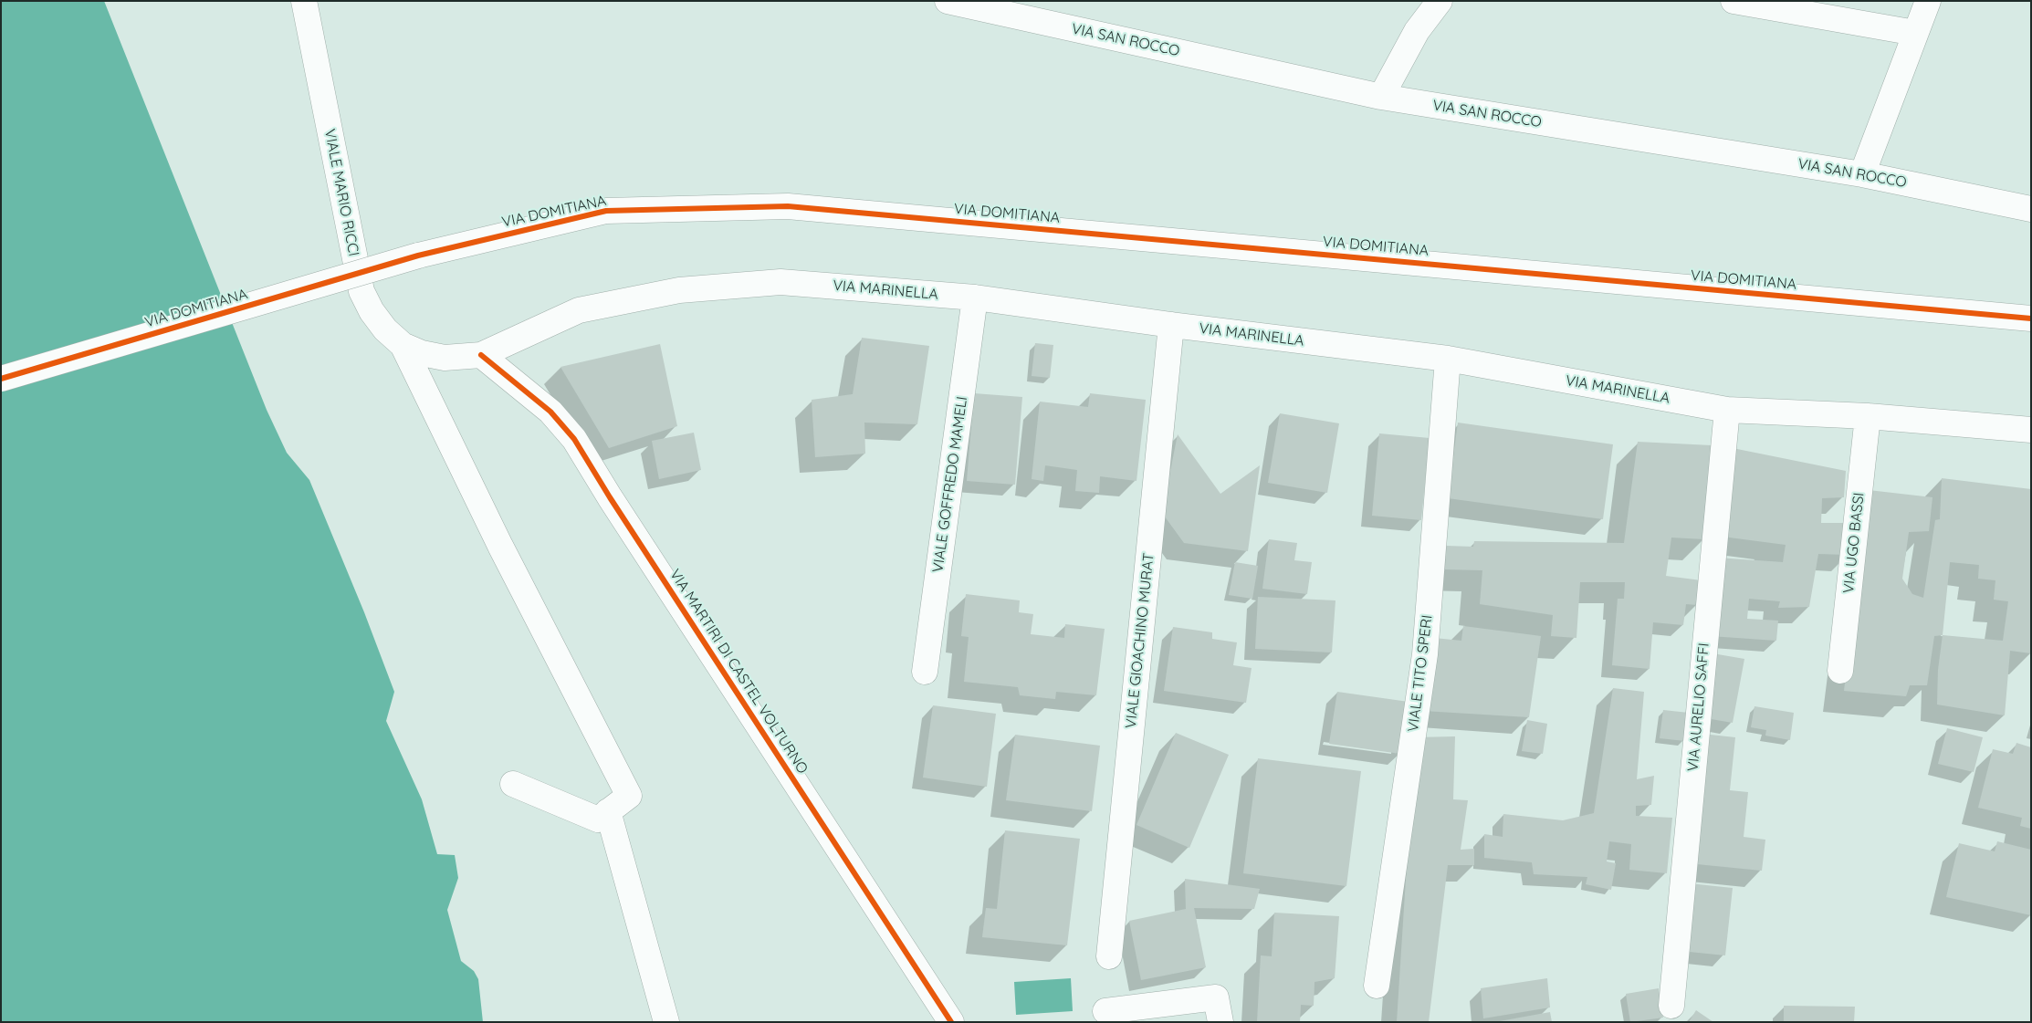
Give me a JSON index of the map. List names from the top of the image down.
{
  "streets": {
    "street": [
      "VIA SAN ROCCO",
      "VIALE MARIO RICCI",
      "VIA DOMITIANA",
      "VIA MARINELLA",
      "VIALE GOFFREDO MAMELI",
      "VIA UGO BASSI",
      "VIALE GIOACHINO MURAT",
      "VIA MARTIRI DI CASTEL VOLTURNO",
      "VIALE TITO SPERI",
      "VIA AURELIO SAFFI"
    ]
  },
  "crossings": [
    ["VIALE MARIO RICCI", "VIA MARINELLA"],
    ["VIALE MARIO RICCI", "VIA MARTIRI DI CASTEL VOLTURNO"],
    ["VIA MARINELLA", "VIALE GOFFREDO MAMELI"],
    ["VIA MARINELLA", "VIA UGO BASSI"],
    ["VIA MARINELLA", "VIALE GIOACHINO MURAT"],
    ["VIA MARINELLA", "VIA MARTIRI DI CASTEL VOLTURNO"],
    ["VIA MARINELLA", "VIALE TITO SPERI"],
    ["VIA MARINELLA", "VIA AURELIO SAFFI"]
  ]
}
